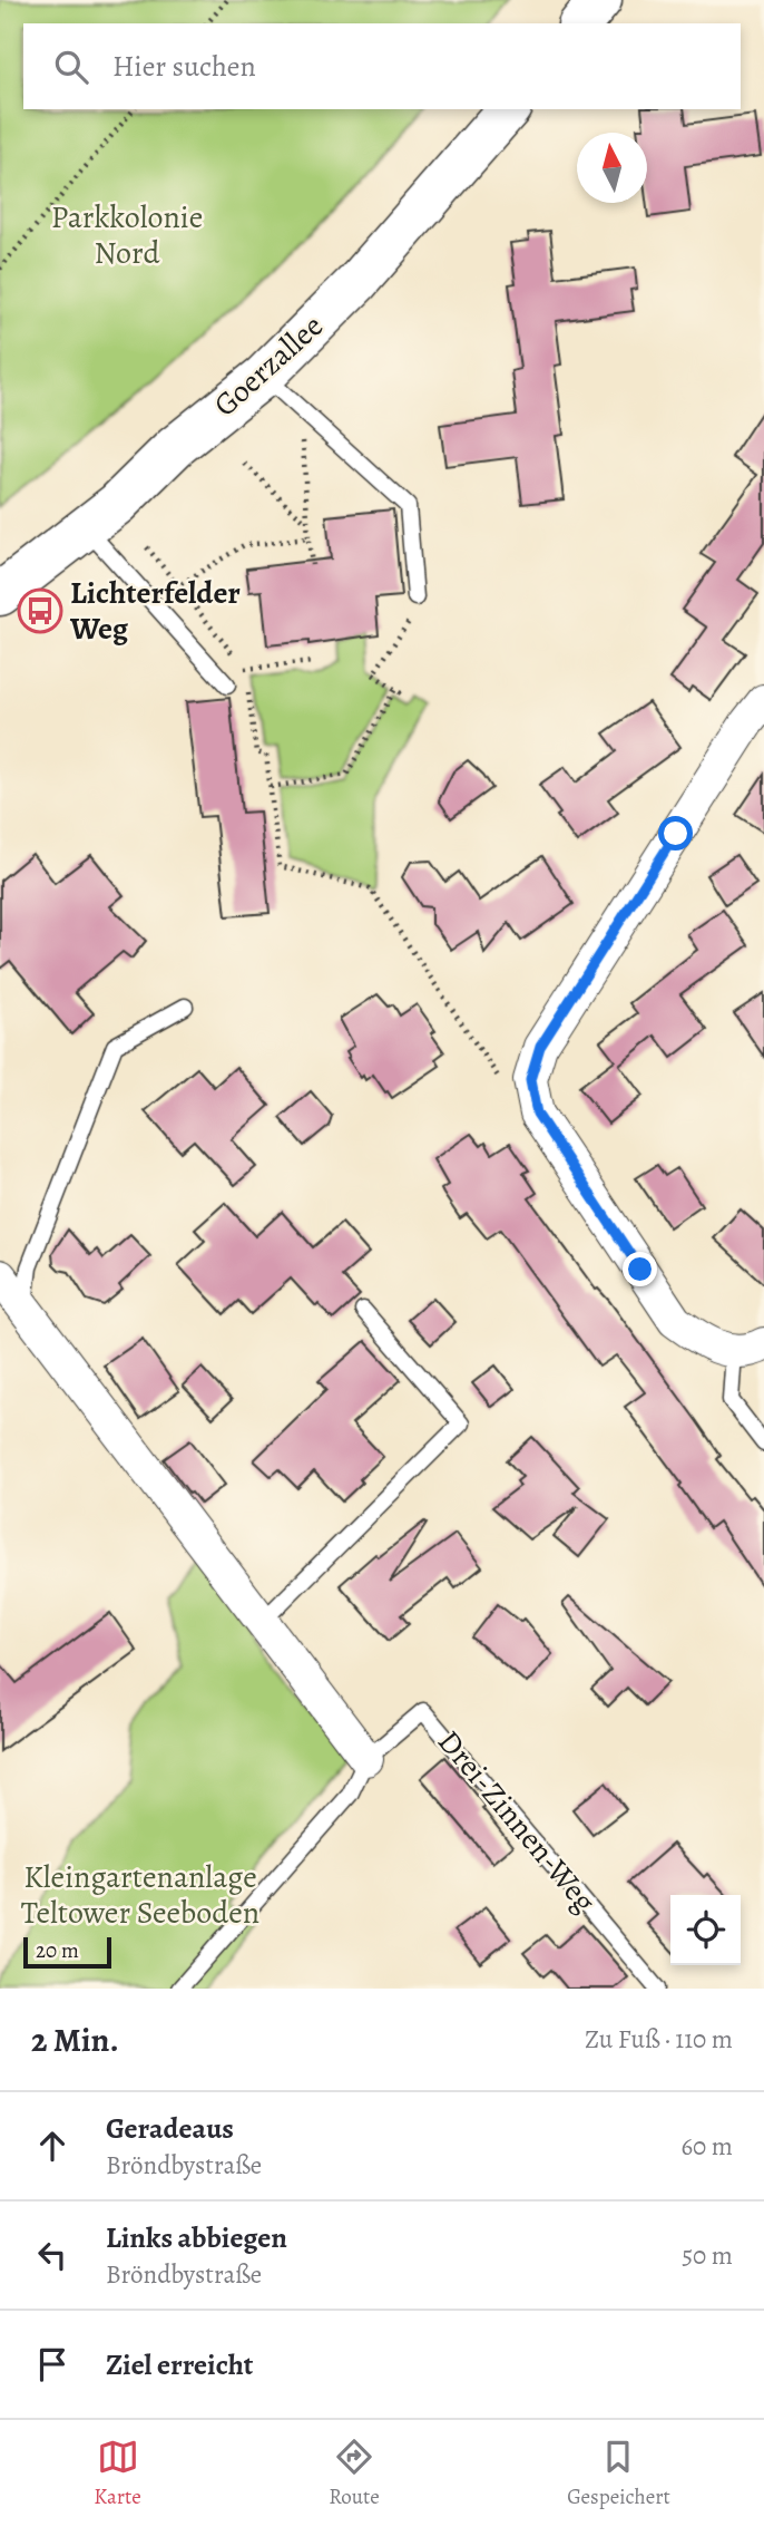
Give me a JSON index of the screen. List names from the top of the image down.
{
  "streets": {
    "main road": ["Goerzallee"],
    "lane": ["Drei-Zinnen-Weg"]
  },
  "parks": ["Parkkolonie Nord", "Kleingartenanlage Teltower Seeboden"],
  "places": {
    "bus stop": ["Lichterfelder Weg"]
  },
  "scale_bar": "20 m",
  "north": "top",
  "page": {
    "search": "Hier suchen",
    "scale": "20 m",
    "heading": ["2 Min.", "Zu Fuß · 110 m"],
    "list": [
      ["Geradeaus", "Bröndbystraße", "60 m"],
      ["Links abbiegen", "Bröndbystraße", "50 m"],
      "Ziel erreicht"
    ],
    "nav": ["Karte", "Route", "Gespeichert"]
  }
}
